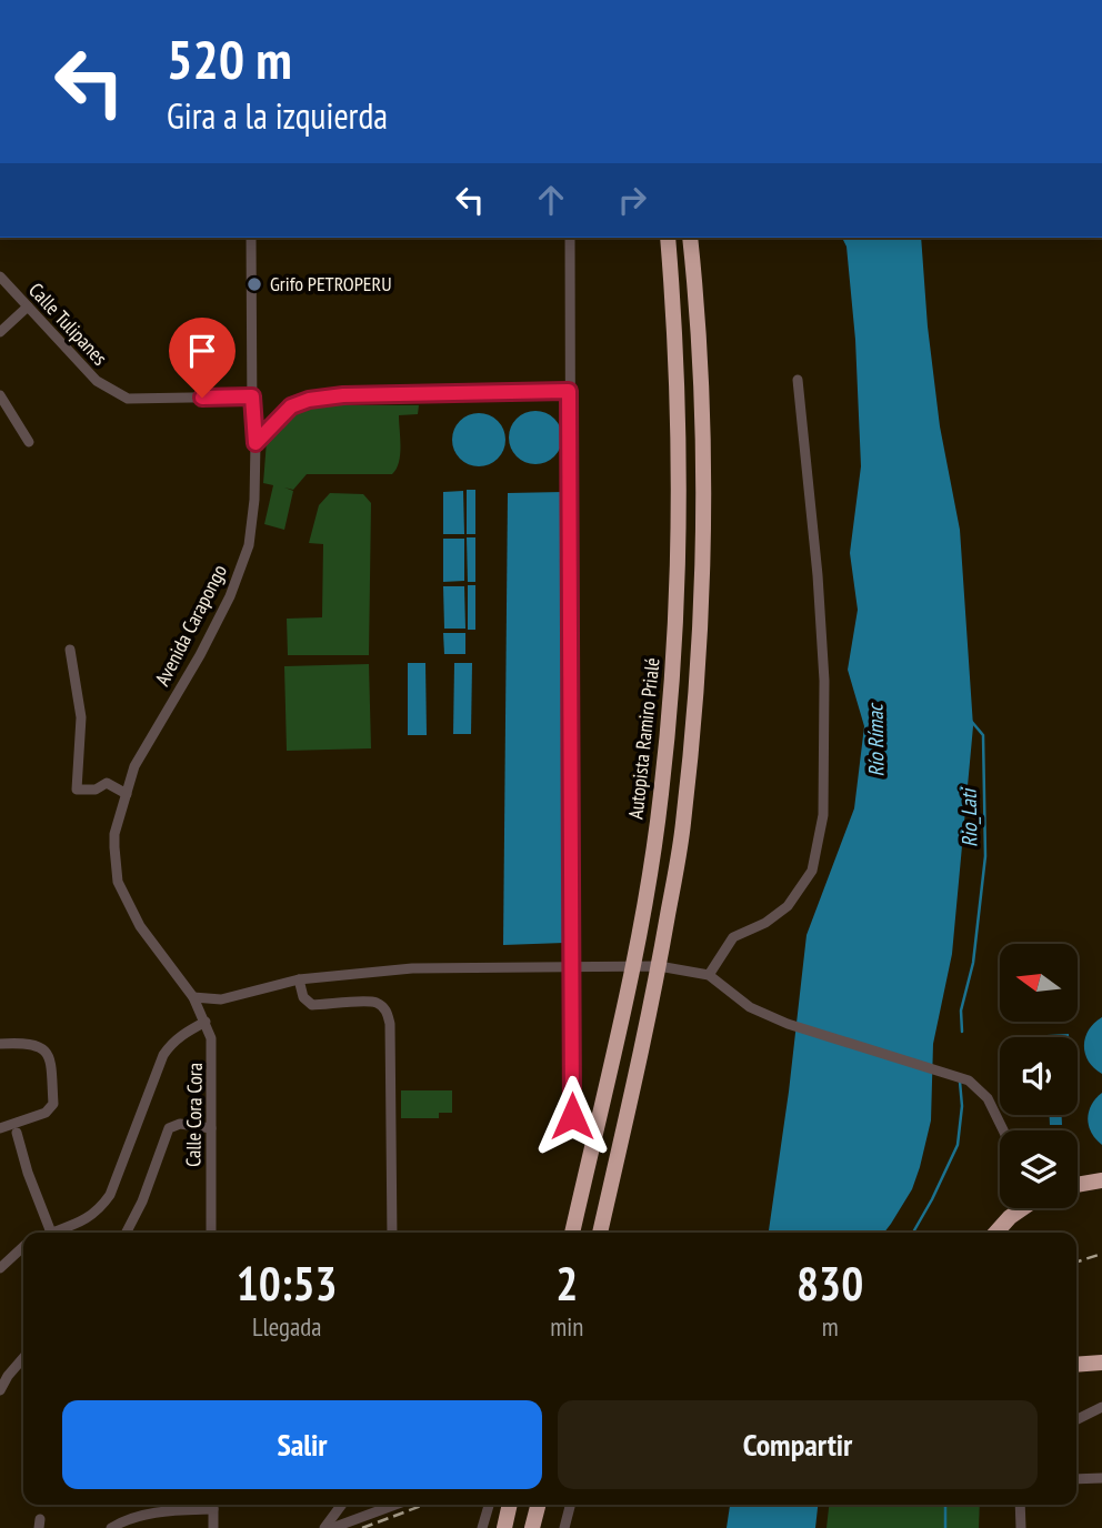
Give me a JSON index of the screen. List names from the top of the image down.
{
  "streets": {
    "highway": ["Autopista Ramiro Prialé"],
    "street": ["Calle Tulipanes", "Avenida Carapongo", "Calle Cora Cora"]
  },
  "crossings": [
    ["Calle Tulipanes", "Avenida Carapongo"],
    ["Avenida Carapongo", "Calle Cora Cora"]
  ],
  "water": ["Río Rímac", "Rio_Lati"],
  "places": ["Grifo PETROPERU"],
  "north": "left",
  "page": {
    "turn": ["520 m", "Gira a la izquierda"],
    "eta": [
      "10:53",
      "Llegada",
      "2",
      "min",
      "830",
      "m"
    ],
    "buttons": ["Salir", "Compartir"]
  }
}
